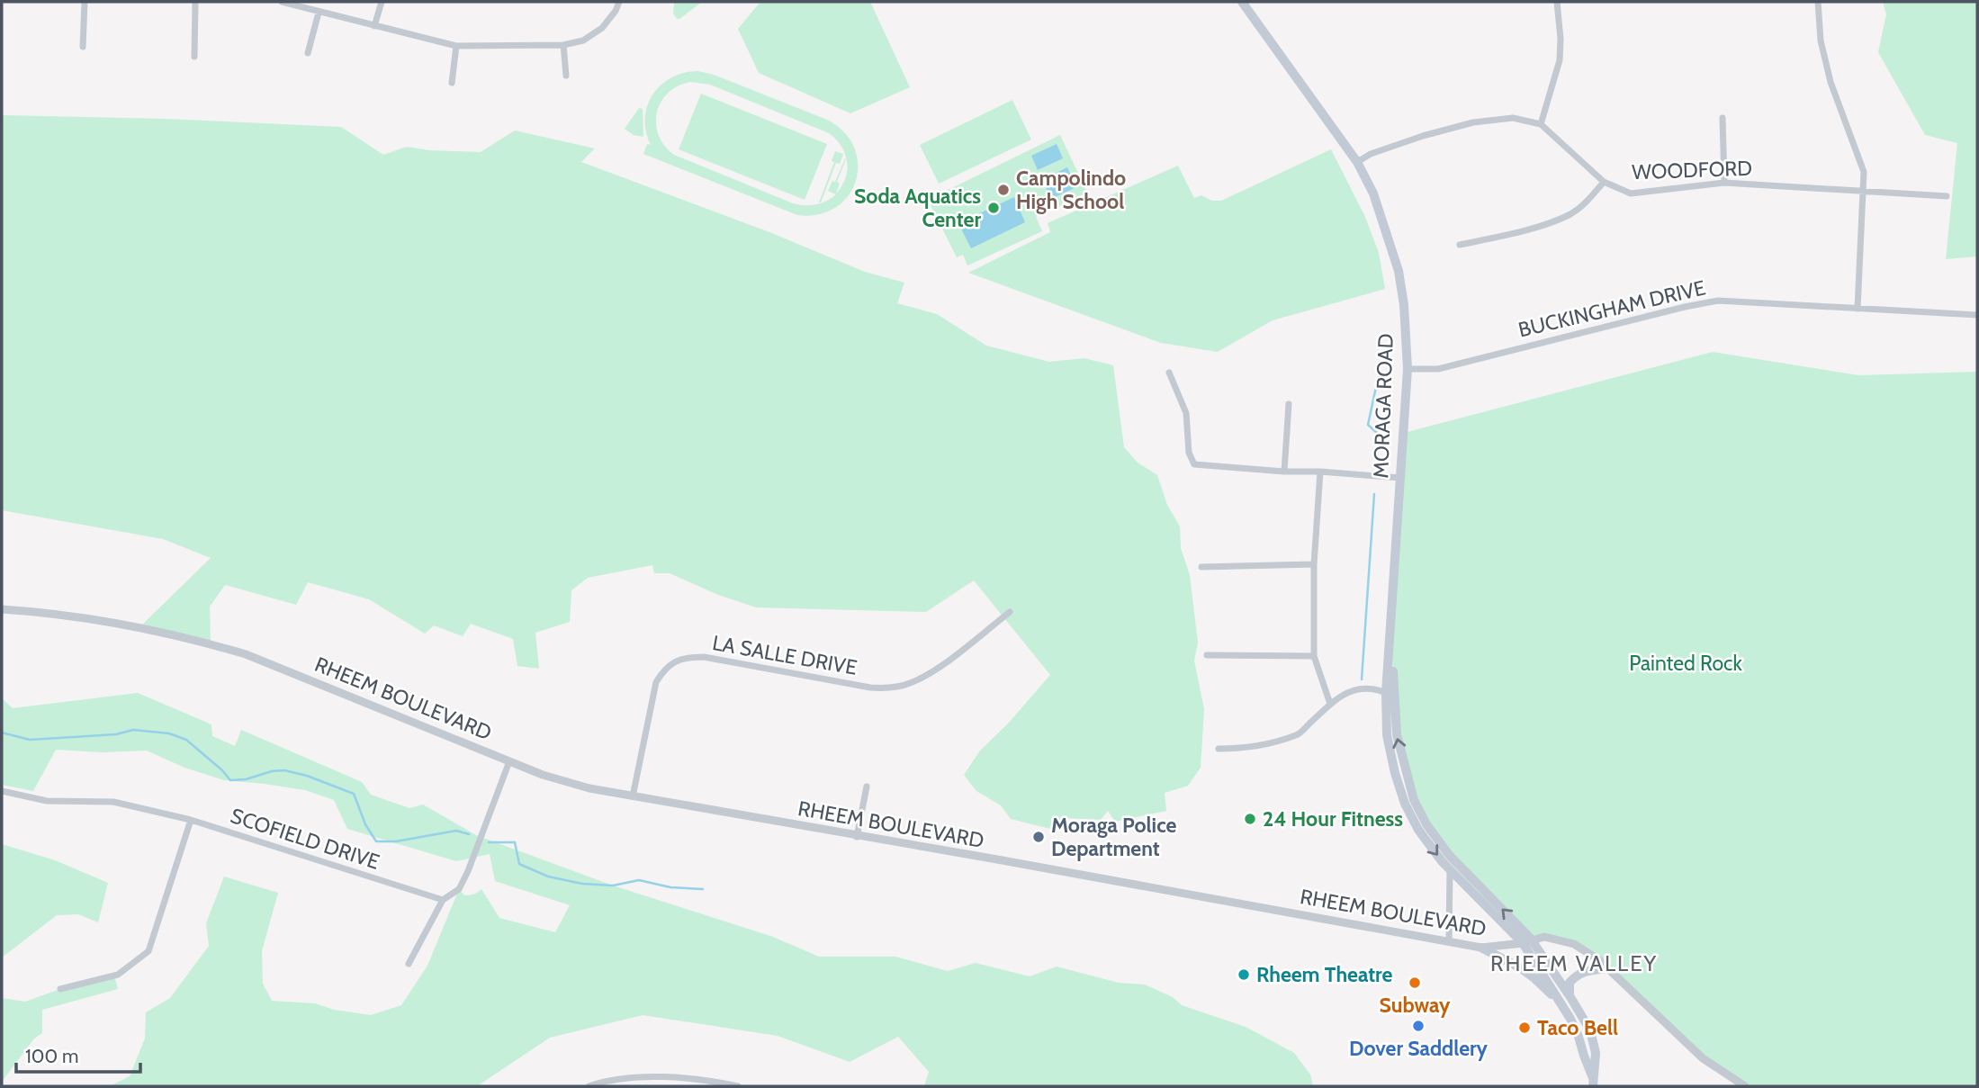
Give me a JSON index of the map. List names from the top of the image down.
{
  "streets": {
    "main road": ["MORAGA ROAD"],
    "street": [
      "WOODFORD",
      "BUCKINGHAM DRIVE",
      "LA SALLE DRIVE",
      "RHEEM BOULEVARD",
      "SCOFIELD DRIVE"
    ]
  },
  "crossings": [
    ["BUCKINGHAM DRIVE", "MORAGA ROAD"],
    ["MORAGA ROAD", "RHEEM BOULEVARD"],
    ["LA SALLE DRIVE", "RHEEM BOULEVARD"]
  ],
  "districts": ["RHEEM VALLEY"],
  "parks": ["Painted Rock"],
  "places": [
    "Campolindo High School",
    "Soda Aquatics Center",
    "24 Hour Fitness",
    "Moraga Police Department",
    "Rheem Theatre",
    "Subway",
    "Dover Saddlery",
    "Taco Bell"
  ],
  "scale_bar": "100 m"
}
